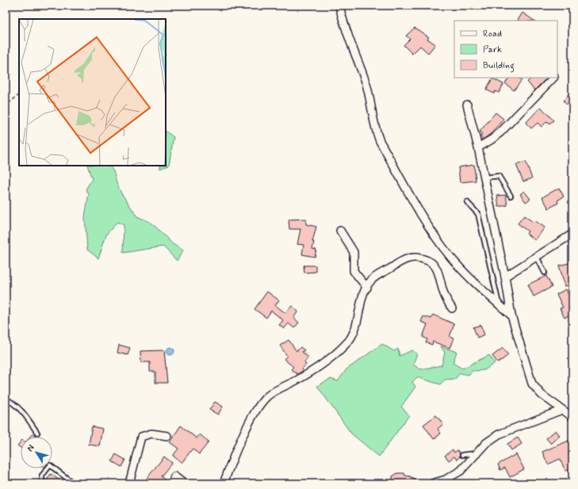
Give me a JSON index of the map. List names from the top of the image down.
{
  "legend": ["Road", "Park", "Building"],
  "north": "top left"
}
